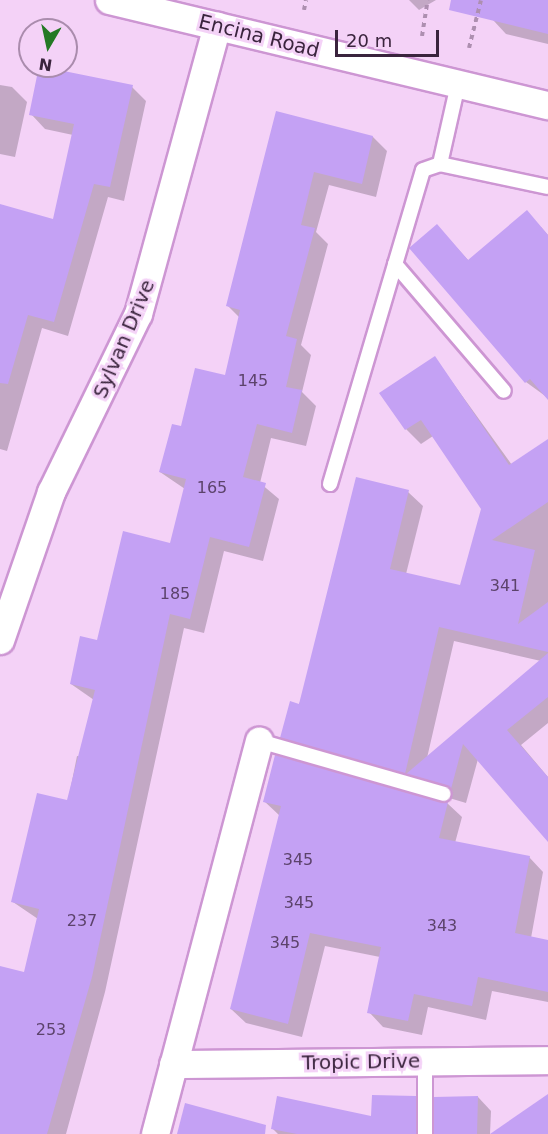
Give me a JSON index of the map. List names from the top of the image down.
{
  "streets": {
    "street": ["Encina Road", "Sylvan Drive", "Tropic Drive"]
  },
  "crossings": [
    ["Encina Road", "Sylvan Drive"]
  ],
  "house_numbers": [
    "145",
    "165",
    "341",
    "185",
    "345",
    "345",
    "237",
    "343",
    "345",
    "253"
  ],
  "scale_bar": "20 m",
  "north": "bottom"
}
